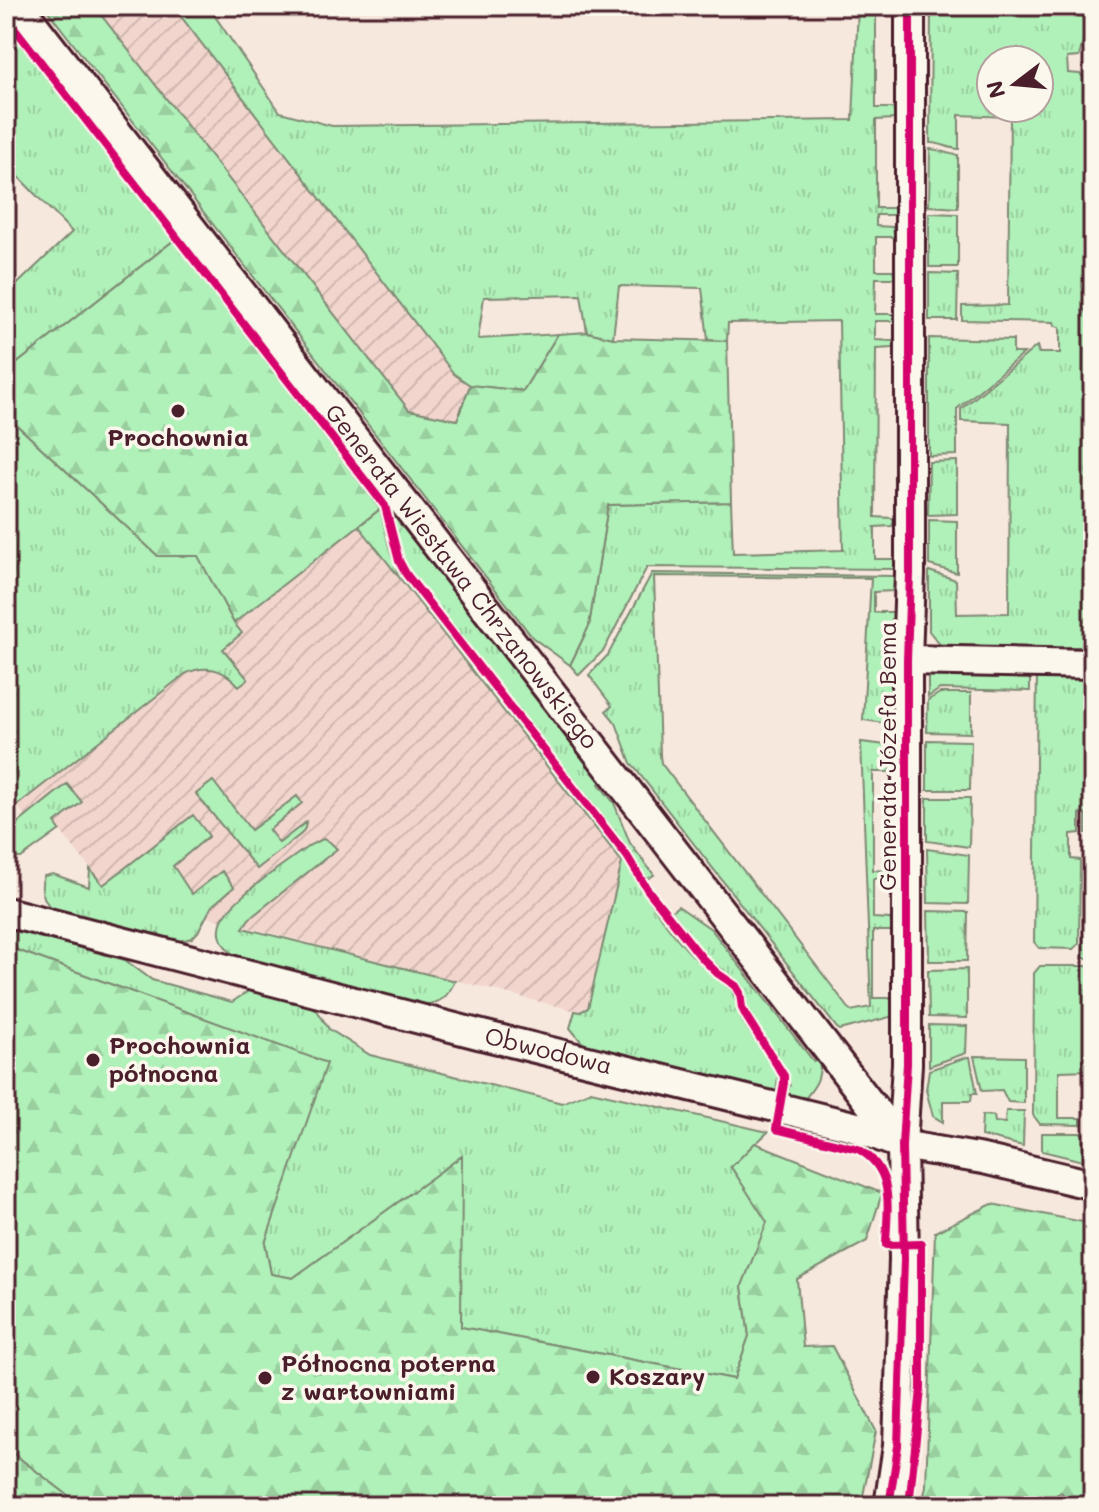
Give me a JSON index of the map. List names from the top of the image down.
{
  "streets": {
    "street": ["Generała Wiesława Chrzanowskiego", "Generała Józefa Bema", "Obwodowa"]
  },
  "crossings": [
    ["Generała Wiesława Chrzanowskiego", "Generała Józefa Bema"],
    ["Generała Wiesława Chrzanowskiego", "Obwodowa"],
    ["Generała Józefa Bema", "Obwodowa"]
  ],
  "places": [
    "Prochownia",
    "Prochownia północna",
    "Koszary",
    "Północna poterna z wartowniami"
  ],
  "north": "left"
}
